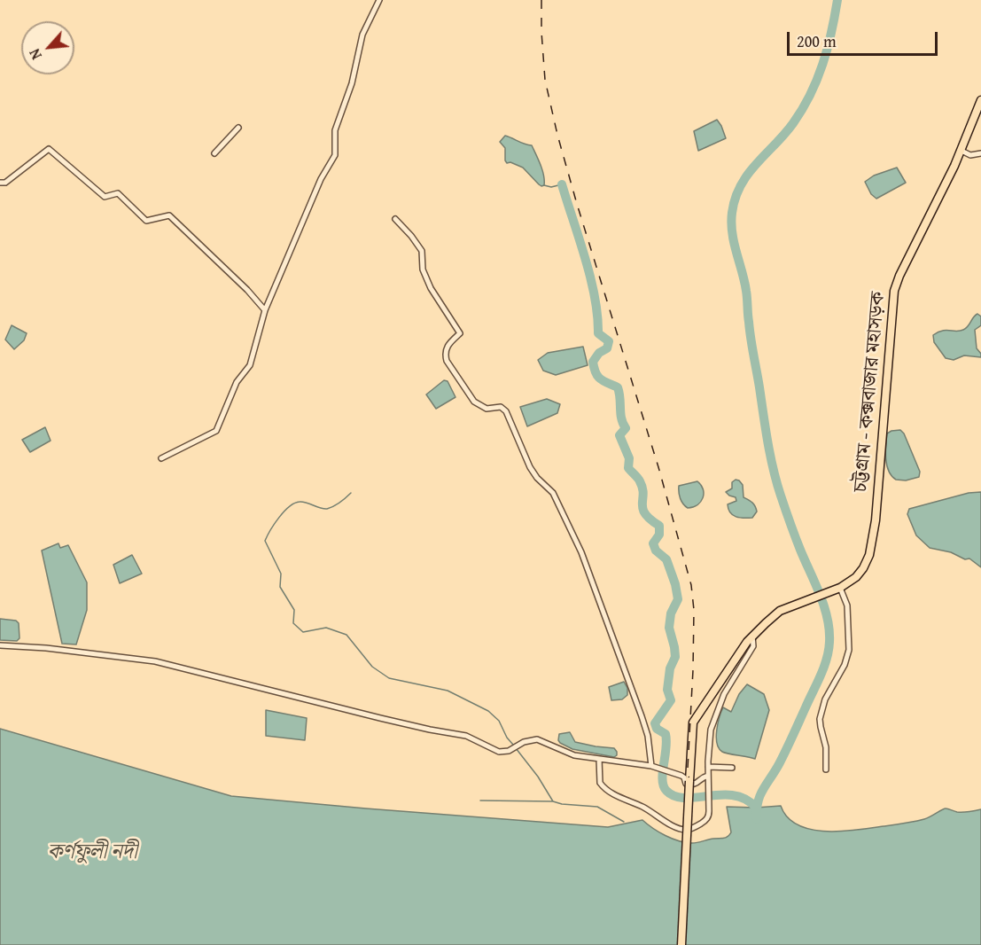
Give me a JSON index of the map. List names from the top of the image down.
{
  "streets": {
    "highway": ["চট্টগ্রাম - কক্সবাজার মহাসড়ক"]
  },
  "water": ["কর্ণফুলী নদী"],
  "scale_bar": "200 m",
  "north": "bottom left"
}
